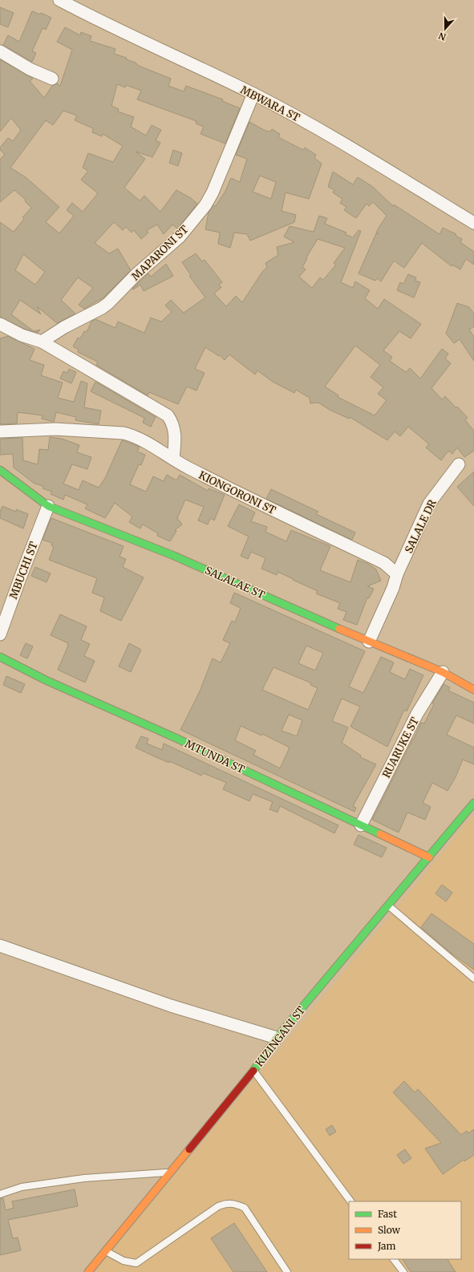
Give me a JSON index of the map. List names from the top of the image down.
{
  "streets": {
    "street": [
      "MBWARA ST",
      "MAPARONI ST",
      "KIONGORONI ST",
      "SALALE DR",
      "MBUCHI ST",
      "SALALAE ST",
      "RUARUKE ST",
      "MTUNDA ST",
      "KIZINGANI ST"
    ]
  },
  "crossings": [
    ["MBWARA ST", "MAPARONI ST"],
    ["KIONGORONI ST", "SALALE DR"],
    ["MBUCHI ST", "SALALAE ST"],
    ["SALALAE ST", "RUARUKE ST"],
    ["RUARUKE ST", "MTUNDA ST"],
    ["MTUNDA ST", "KIZINGANI ST"]
  ],
  "legend": ["Fast", "Slow", "Jam"],
  "north": "bottom"
}
